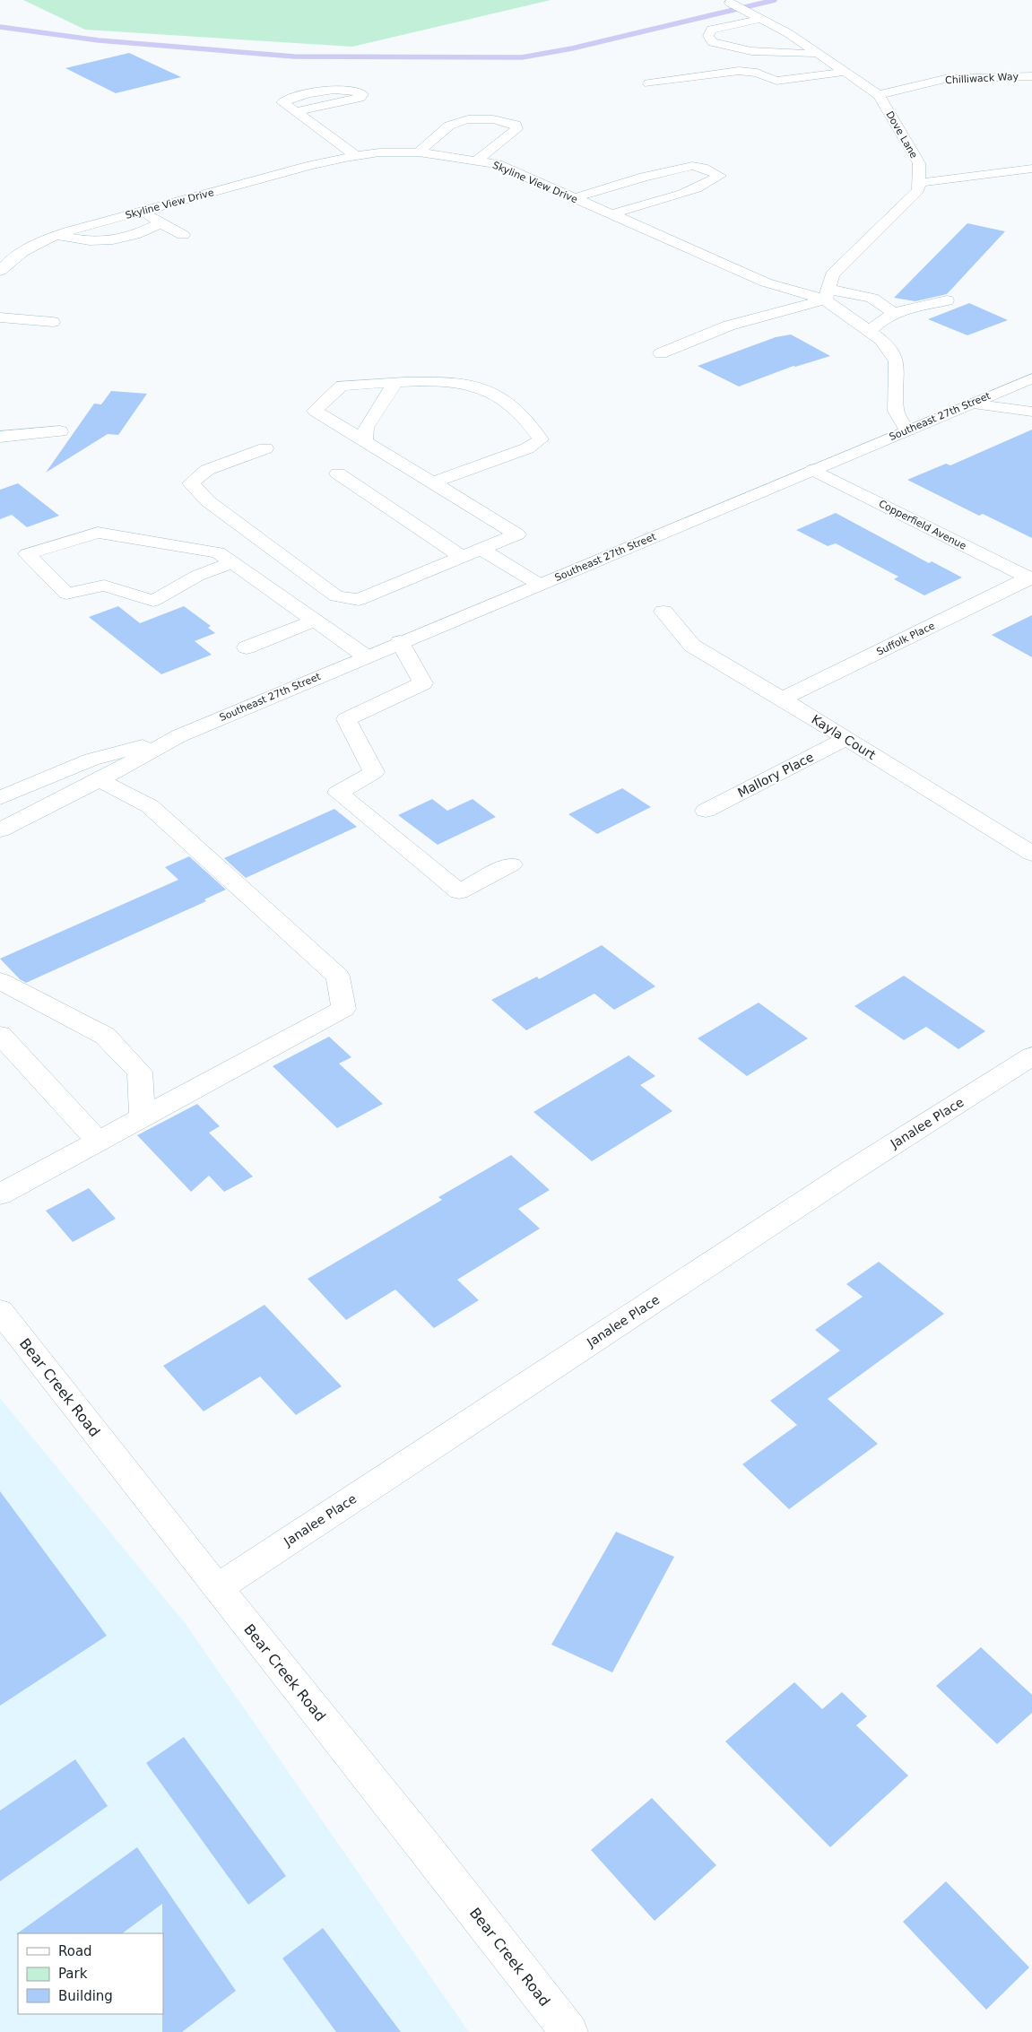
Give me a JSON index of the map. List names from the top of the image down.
{
  "streets": {
    "street": [
      "Chilliwack Way",
      "Dove Lane",
      "Skyline View Drive",
      "Southeast 27th Street",
      "Copperfield Avenue",
      "Suffolk Place",
      "Kayla Court",
      "Mallory Place",
      "Janalee Place",
      "Bear Creek Road"
    ]
  },
  "crossings": [
    ["Chilliwack Way", "Dove Lane"],
    ["Skyline View Drive", "Southeast 27th Street"],
    ["Southeast 27th Street", "Copperfield Avenue"],
    ["Copperfield Avenue", "Suffolk Place"],
    ["Suffolk Place", "Kayla Court"],
    ["Kayla Court", "Mallory Place"],
    ["Janalee Place", "Bear Creek Road"]
  ],
  "legend": ["Road", "Park", "Building"]
}
